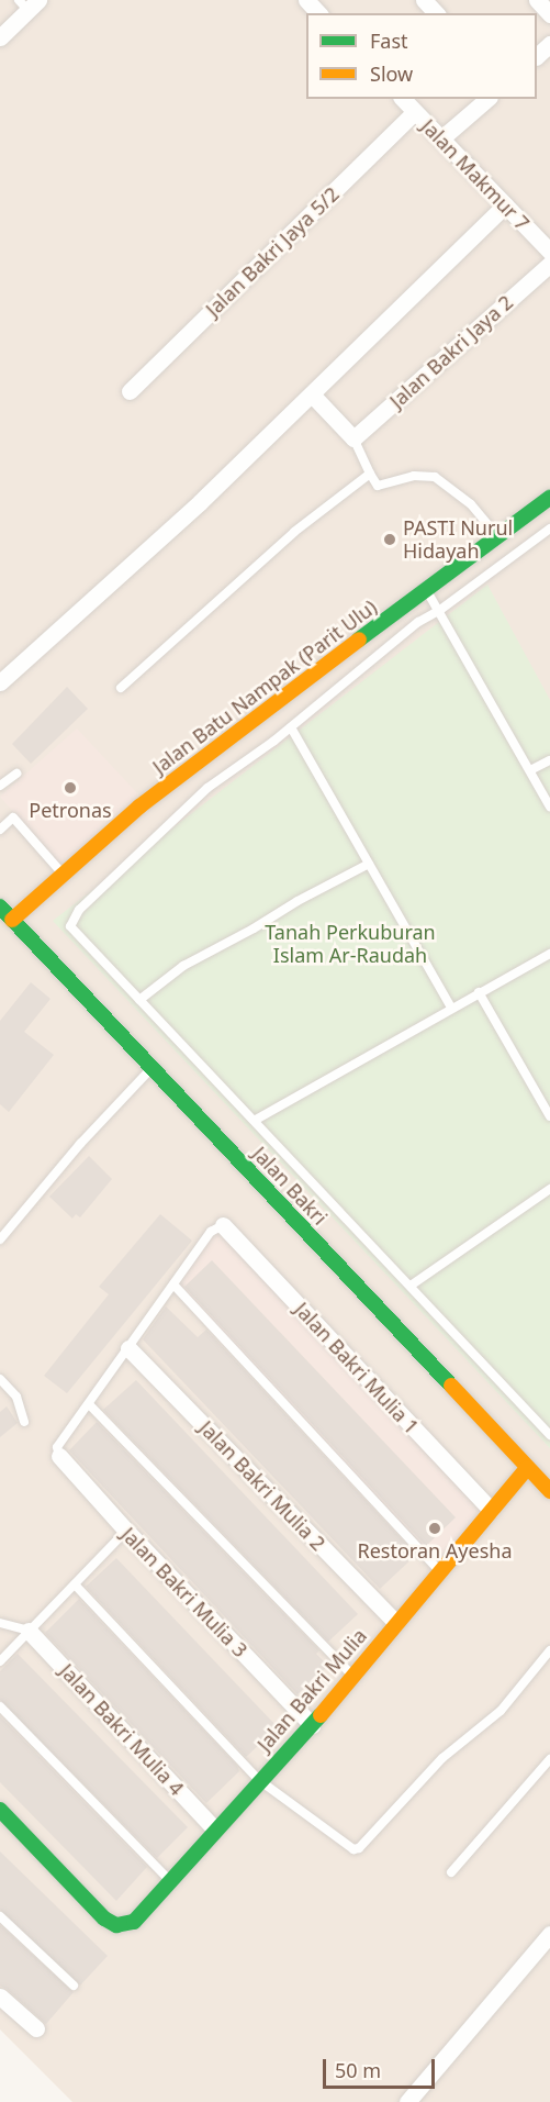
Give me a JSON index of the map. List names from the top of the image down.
{
  "streets": {
    "street": [
      "Jalan Makmur 7",
      "Jalan Bakri Jaya 5/2",
      "Jalan Bakri Jaya 2",
      "Jalan Batu Nampak (Parit Ulu)",
      "Jalan Bakri",
      "Jalan Bakri Mulia 1",
      "Jalan Bakri Mulia 2",
      "Jalan Bakri Mulia 3",
      "Jalan Bakri Mulia",
      "Jalan Bakri Mulia 4"
    ]
  },
  "crossings": [
    ["Jalan Makmur 7", "Jalan Bakri Jaya 5/2"],
    ["Jalan Batu Nampak (Parit Ulu)", "Jalan Bakri"],
    ["Jalan Bakri", "Jalan Bakri Mulia"],
    ["Jalan Bakri Mulia 1", "Jalan Bakri Mulia"],
    ["Jalan Bakri Mulia 2", "Jalan Bakri Mulia"],
    ["Jalan Bakri Mulia 3", "Jalan Bakri Mulia"],
    ["Jalan Bakri Mulia", "Jalan Bakri Mulia 4"]
  ],
  "parks": ["Tanah Perkuburan Islam Ar-Raudah"],
  "places": ["PASTI Nurul Hidayah", "Petronas", "Restoran Ayesha"],
  "legend": ["Fast", "Slow"],
  "scale_bar": "50 m"
}
